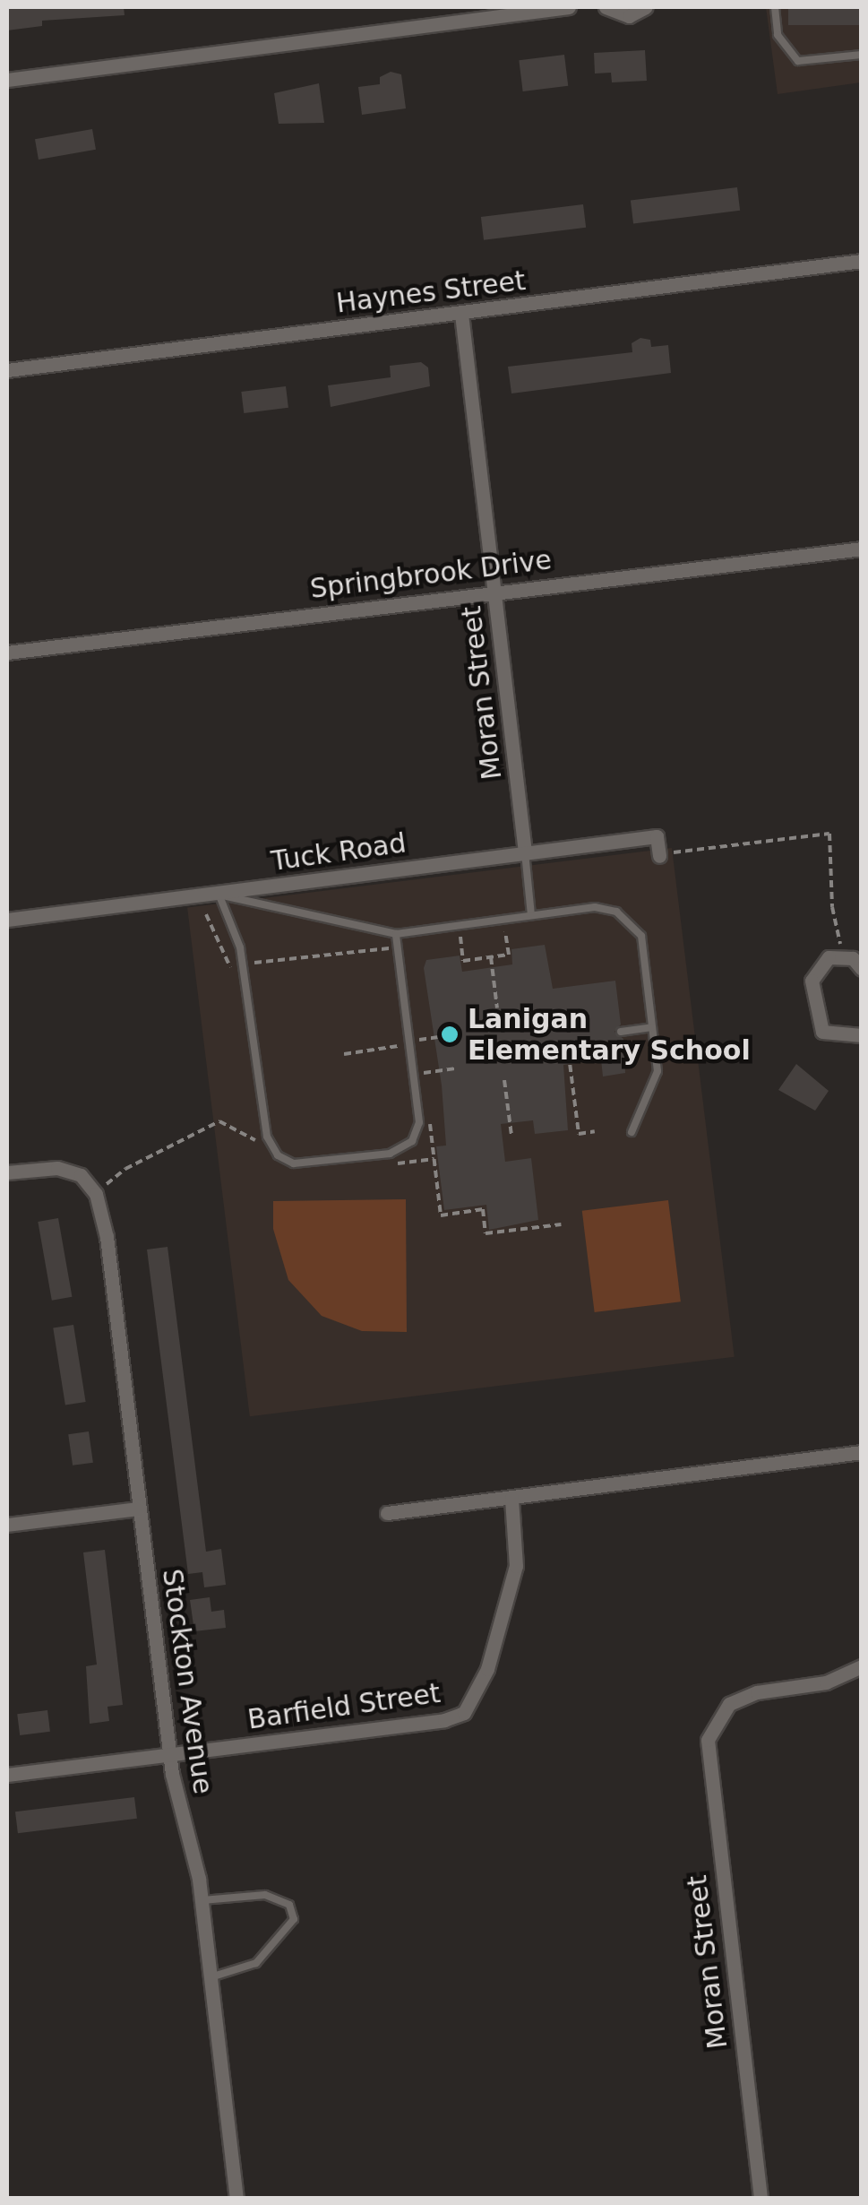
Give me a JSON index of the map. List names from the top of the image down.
{
  "streets": {
    "street": [
      "Haynes Street",
      "Springbrook Drive",
      "Moran Street",
      "Tuck Road",
      "Stockton Avenue",
      "Barfield Street"
    ]
  },
  "crossings": [
    ["Haynes Street", "Moran Street"],
    ["Springbrook Drive", "Moran Street"],
    ["Moran Street", "Tuck Road"],
    ["Stockton Avenue", "Barfield Street"]
  ],
  "places": ["Lanigan Elementary School"]
}
